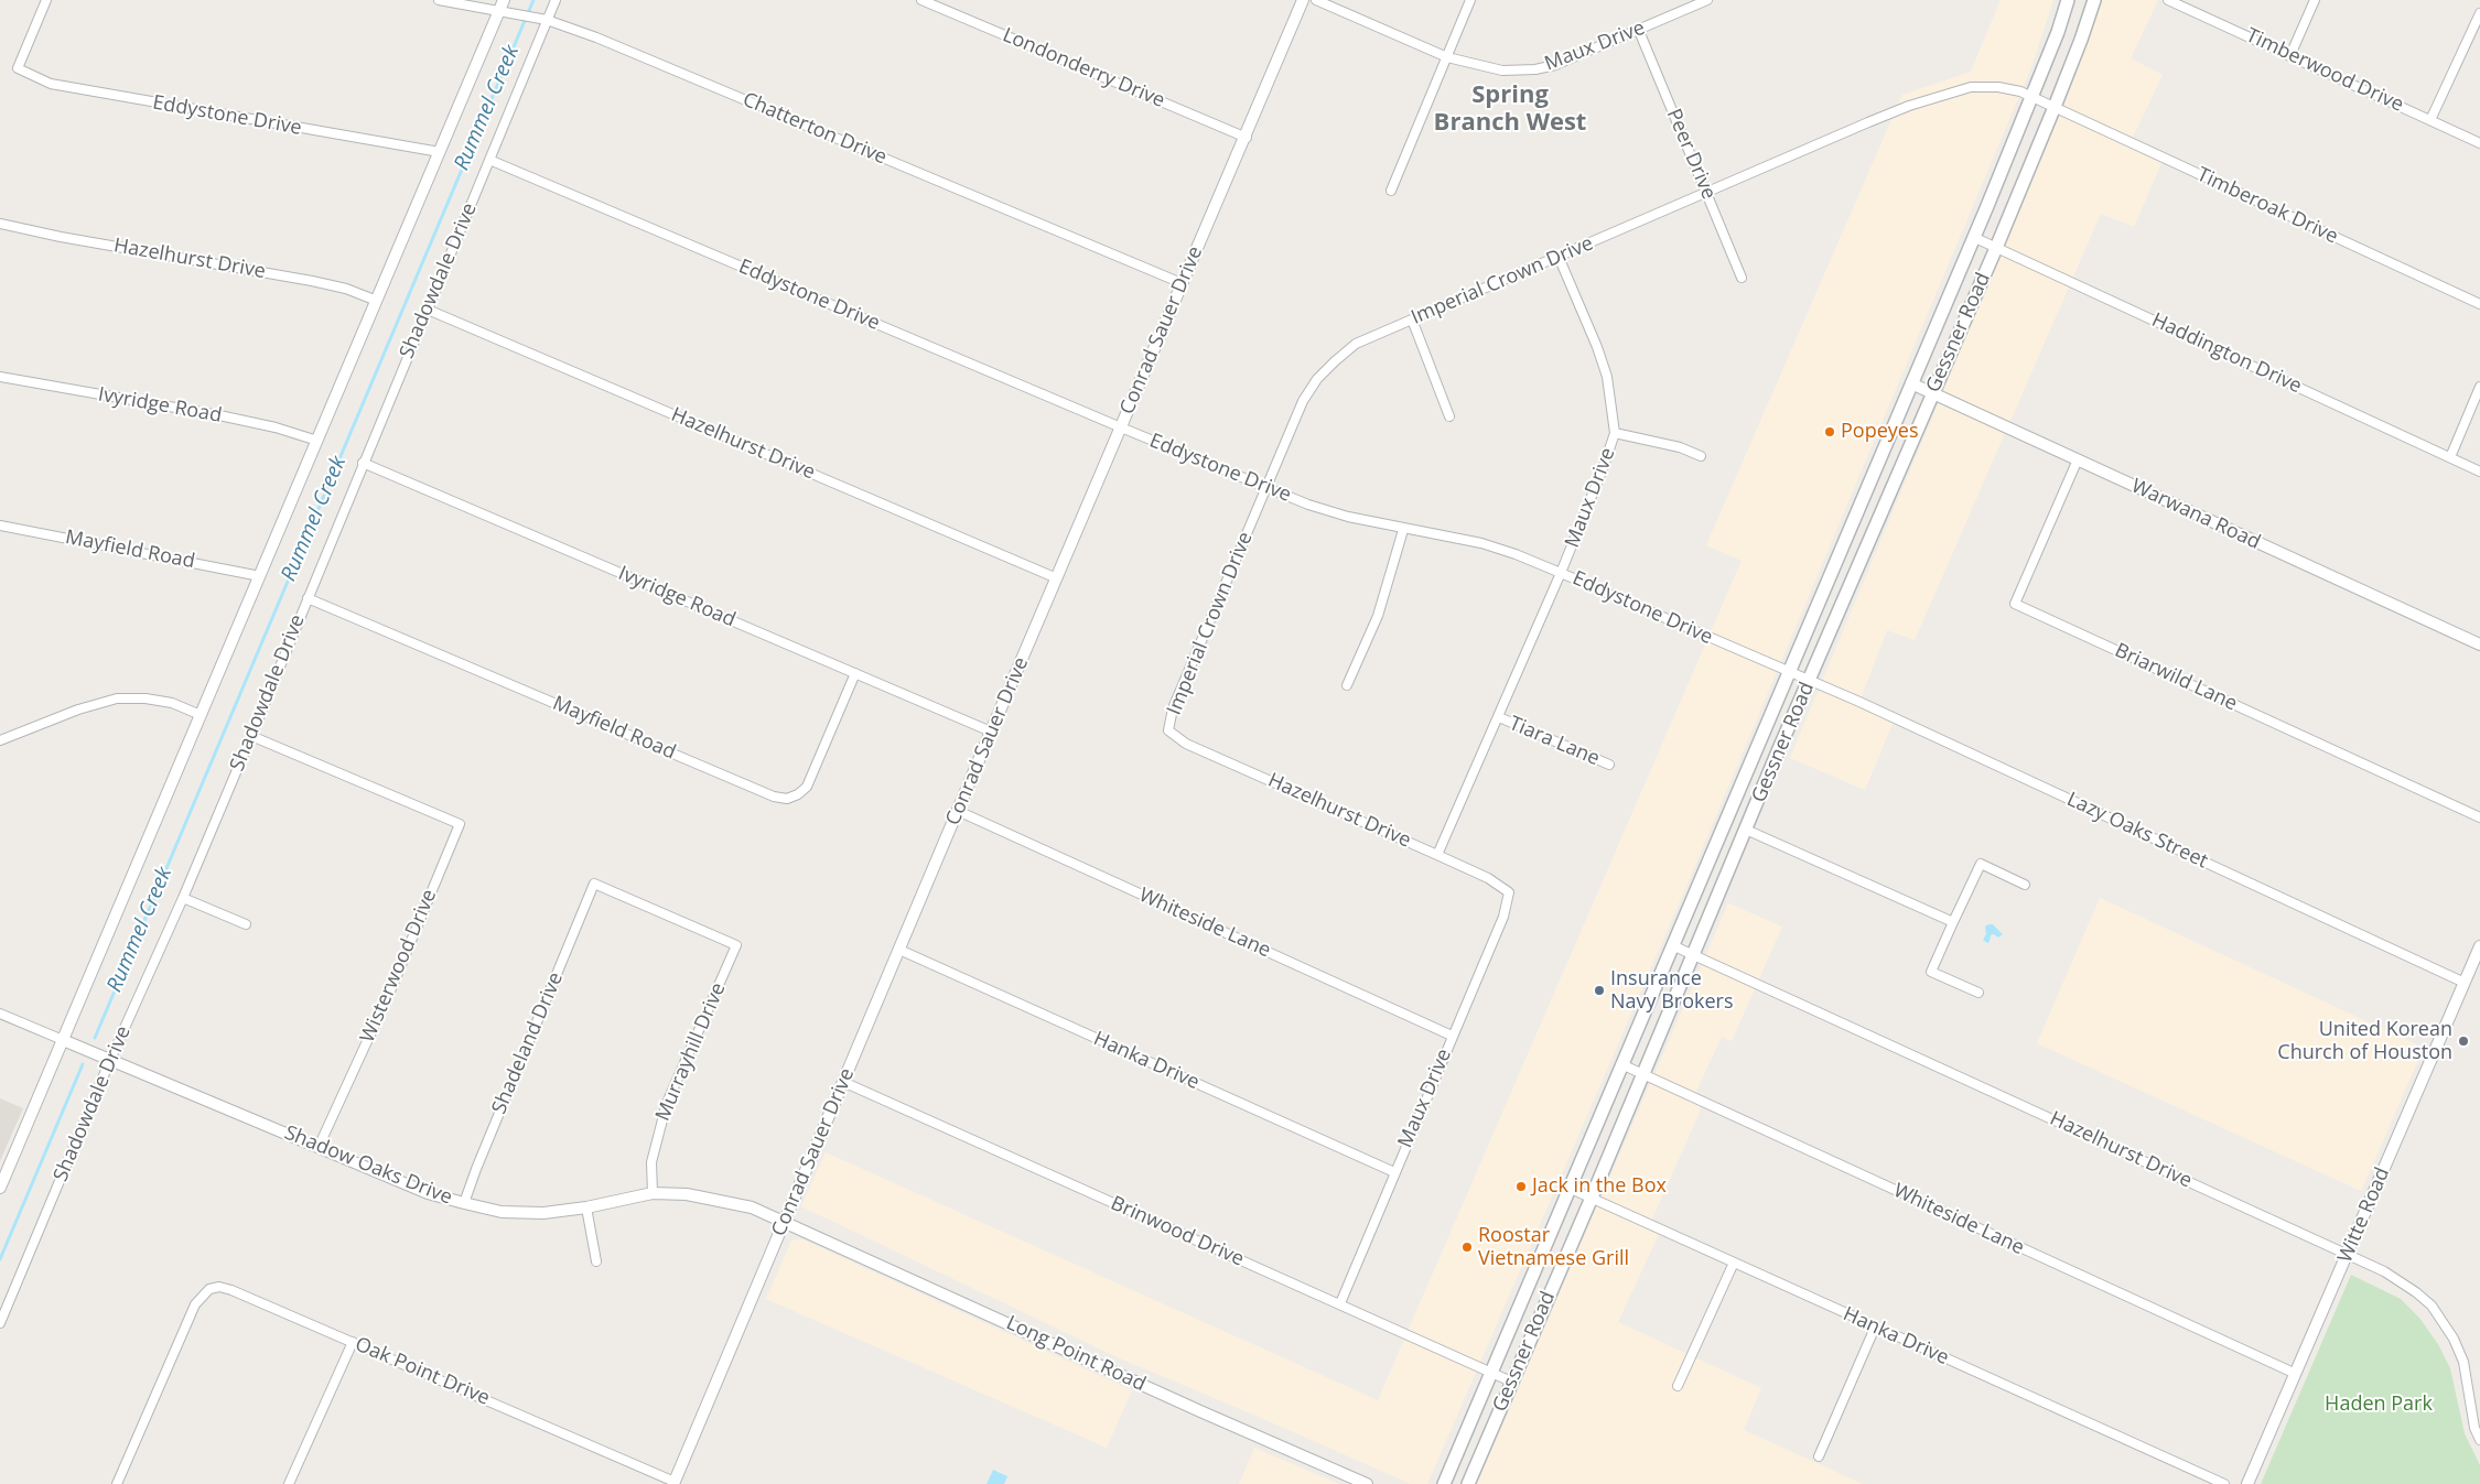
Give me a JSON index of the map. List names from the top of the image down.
{
  "streets": {
    "main road": ["Gessner Road"],
    "street": [
      "Maux Drive",
      "Londonderry Drive",
      "Timberwood Drive",
      "Eddystone Drive",
      "Chatterton Drive",
      "Peer Drive",
      "Timberoak Drive",
      "Hazelhurst Drive",
      "Shadowdale Drive",
      "Imperial Crown Drive",
      "Conrad Sauer Drive",
      "Haddington Drive",
      "Ivyridge Road",
      "Warwana Road",
      "Mayfield Road",
      "Briarwild Lane",
      "Tiara Lane",
      "Lazy Oaks Street",
      "Whiteside Lane",
      "Wisterwood Drive",
      "Shadeland Drive",
      "Murrayhill Drive",
      "Hanka Drive",
      "Shadow Oaks Drive",
      "Witte Road",
      "Brinwood Drive",
      "Long Point Road",
      "Oak Point Drive"
    ]
  },
  "crossings": [
    ["Maux Drive", "Eddystone Drive"],
    ["Maux Drive", "Peer Drive"],
    ["Maux Drive", "Hazelhurst Drive"],
    ["Maux Drive", "Imperial Crown Drive"],
    ["Maux Drive", "Tiara Lane"],
    ["Maux Drive", "Whiteside Lane"],
    ["Maux Drive", "Hanka Drive"],
    ["Maux Drive", "Brinwood Drive"],
    ["Londonderry Drive", "Conrad Sauer Drive"],
    ["Eddystone Drive", "Shadowdale Drive"],
    ["Eddystone Drive", "Imperial Crown Drive"],
    ["Eddystone Drive", "Conrad Sauer Drive"],
    ["Eddystone Drive", "Gessner Road"],
    ["Eddystone Drive", "Lazy Oaks Street"],
    ["Chatterton Drive", "Shadowdale Drive"],
    ["Chatterton Drive", "Conrad Sauer Drive"],
    ["Peer Drive", "Imperial Crown Drive"],
    ["Timberoak Drive", "Imperial Crown Drive"],
    ["Timberoak Drive", "Gessner Road"],
    ["Hazelhurst Drive", "Shadowdale Drive"],
    ["Hazelhurst Drive", "Imperial Crown Drive"],
    ["Hazelhurst Drive", "Conrad Sauer Drive"],
    ["Hazelhurst Drive", "Gessner Road"],
    ["Hazelhurst Drive", "Witte Road"],
    ["Shadowdale Drive", "Ivyridge Road"],
    ["Shadowdale Drive", "Mayfield Road"],
    ["Shadowdale Drive", "Wisterwood Drive"],
    ["Shadowdale Drive", "Shadow Oaks Drive"],
    ["Imperial Crown Drive", "Gessner Road"],
    ["Conrad Sauer Drive", "Ivyridge Road"],
    ["Conrad Sauer Drive", "Whiteside Lane"],
    ["Conrad Sauer Drive", "Hanka Drive"],
    ["Conrad Sauer Drive", "Shadow Oaks Drive"],
    ["Conrad Sauer Drive", "Brinwood Drive"],
    ["Conrad Sauer Drive", "Long Point Road"],
    ["Conrad Sauer Drive", "Oak Point Drive"],
    ["Gessner Road", "Haddington Drive"],
    ["Gessner Road", "Warwana Road"],
    ["Gessner Road", "Lazy Oaks Street"],
    ["Gessner Road", "Whiteside Lane"],
    ["Gessner Road", "Hanka Drive"],
    ["Gessner Road", "Brinwood Drive"],
    ["Ivyridge Road", "Mayfield Road"],
    ["Warwana Road", "Briarwild Lane"],
    ["Lazy Oaks Street", "Witte Road"],
    ["Whiteside Lane", "Witte Road"],
    ["Wisterwood Drive", "Shadow Oaks Drive"],
    ["Shadeland Drive", "Murrayhill Drive"],
    ["Shadeland Drive", "Shadow Oaks Drive"],
    ["Murrayhill Drive", "Shadow Oaks Drive"],
    ["Shadow Oaks Drive", "Long Point Road"]
  ],
  "districts": ["Spring Branch West"],
  "water": ["Rummel Creek"],
  "parks": ["Haden Park"],
  "places": [
    "Popeyes",
    "Insurance Navy Brokers",
    "United Korean Church of Houston",
    "Jack in the Box",
    "Roostar Vietnamese Grill"
  ]
}
